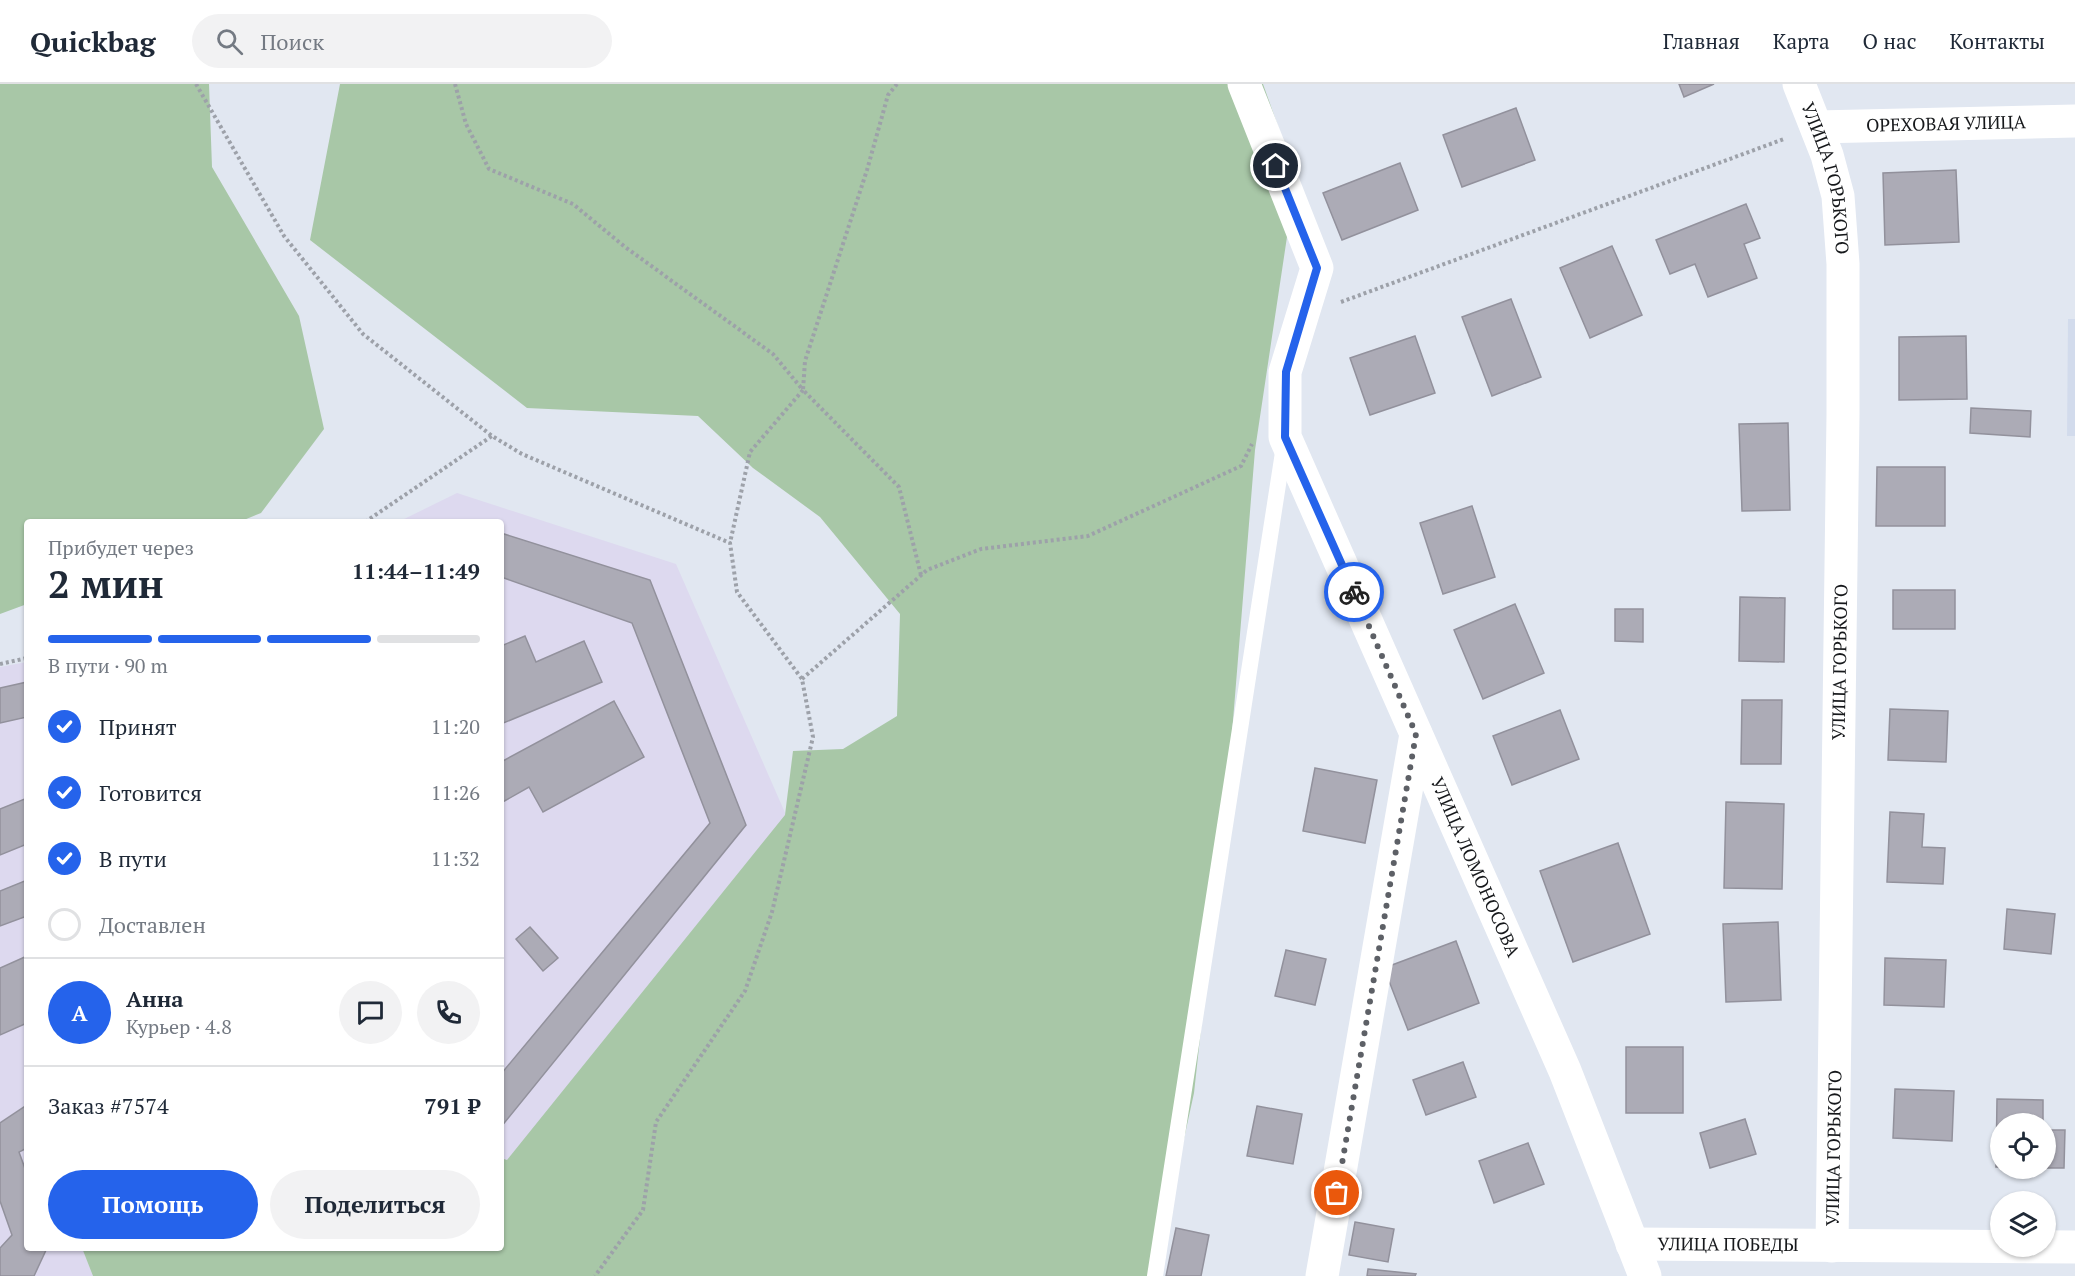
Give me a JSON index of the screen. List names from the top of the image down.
{
  "streets": {
    "street": [
      "ОРЕХОВАЯ УЛИЦА",
      "УЛИЦА ГОРЬКОГО",
      "УЛИЦА ЛОМОНОСОВА",
      "УЛИЦА ПОБЕДЫ"
    ]
  },
  "crossings": [
    ["ОРЕХОВАЯ УЛИЦА", "УЛИЦА ГОРЬКОГО"],
    ["УЛИЦА ГОРЬКОГО", "УЛИЦА ПОБЕДЫ"],
    ["УЛИЦА ЛОМОНОСОВА", "УЛИЦА ПОБЕДЫ"]
  ],
  "page": {
    "header": "Quickbag",
    "search": "Поиск",
    "nav": [
      "Главная",
      "Карта",
      "О нас",
      "Контакты"
    ],
    "heading": ["2 мин", "Прибудет через", "11:44–11:49"],
    "panel": [
      "Анна",
      "Курьер · 4.8",
      "Заказ #7574",
      "791 ₽"
    ],
    "bar": "В пути · 90 m",
    "list": [
      ["Принят", "11:20"],
      ["Готовится", "11:26"],
      ["В пути", "11:32"],
      "Доставлен"
    ],
    "round": "А",
    "buttons": ["Помощь", "Поделиться"]
  }
}
